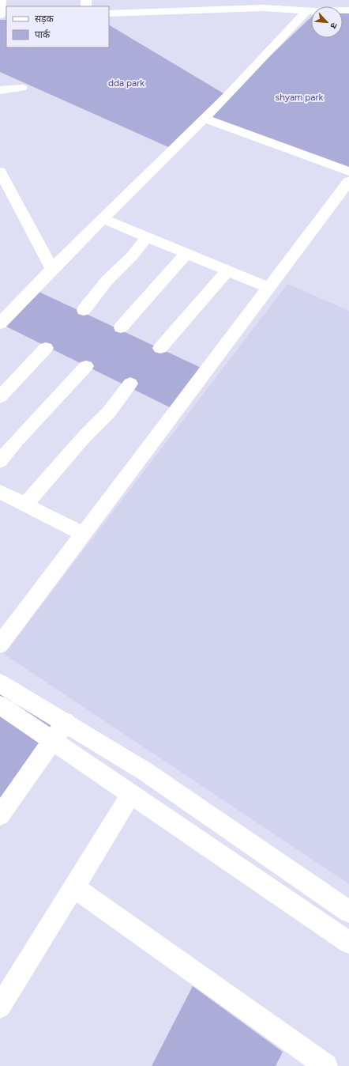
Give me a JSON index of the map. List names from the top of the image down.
{
  "parks": ["dda park", "shyam park"],
  "legend": ["सड़क", "पार्क"],
  "north": "bottom right"
}
